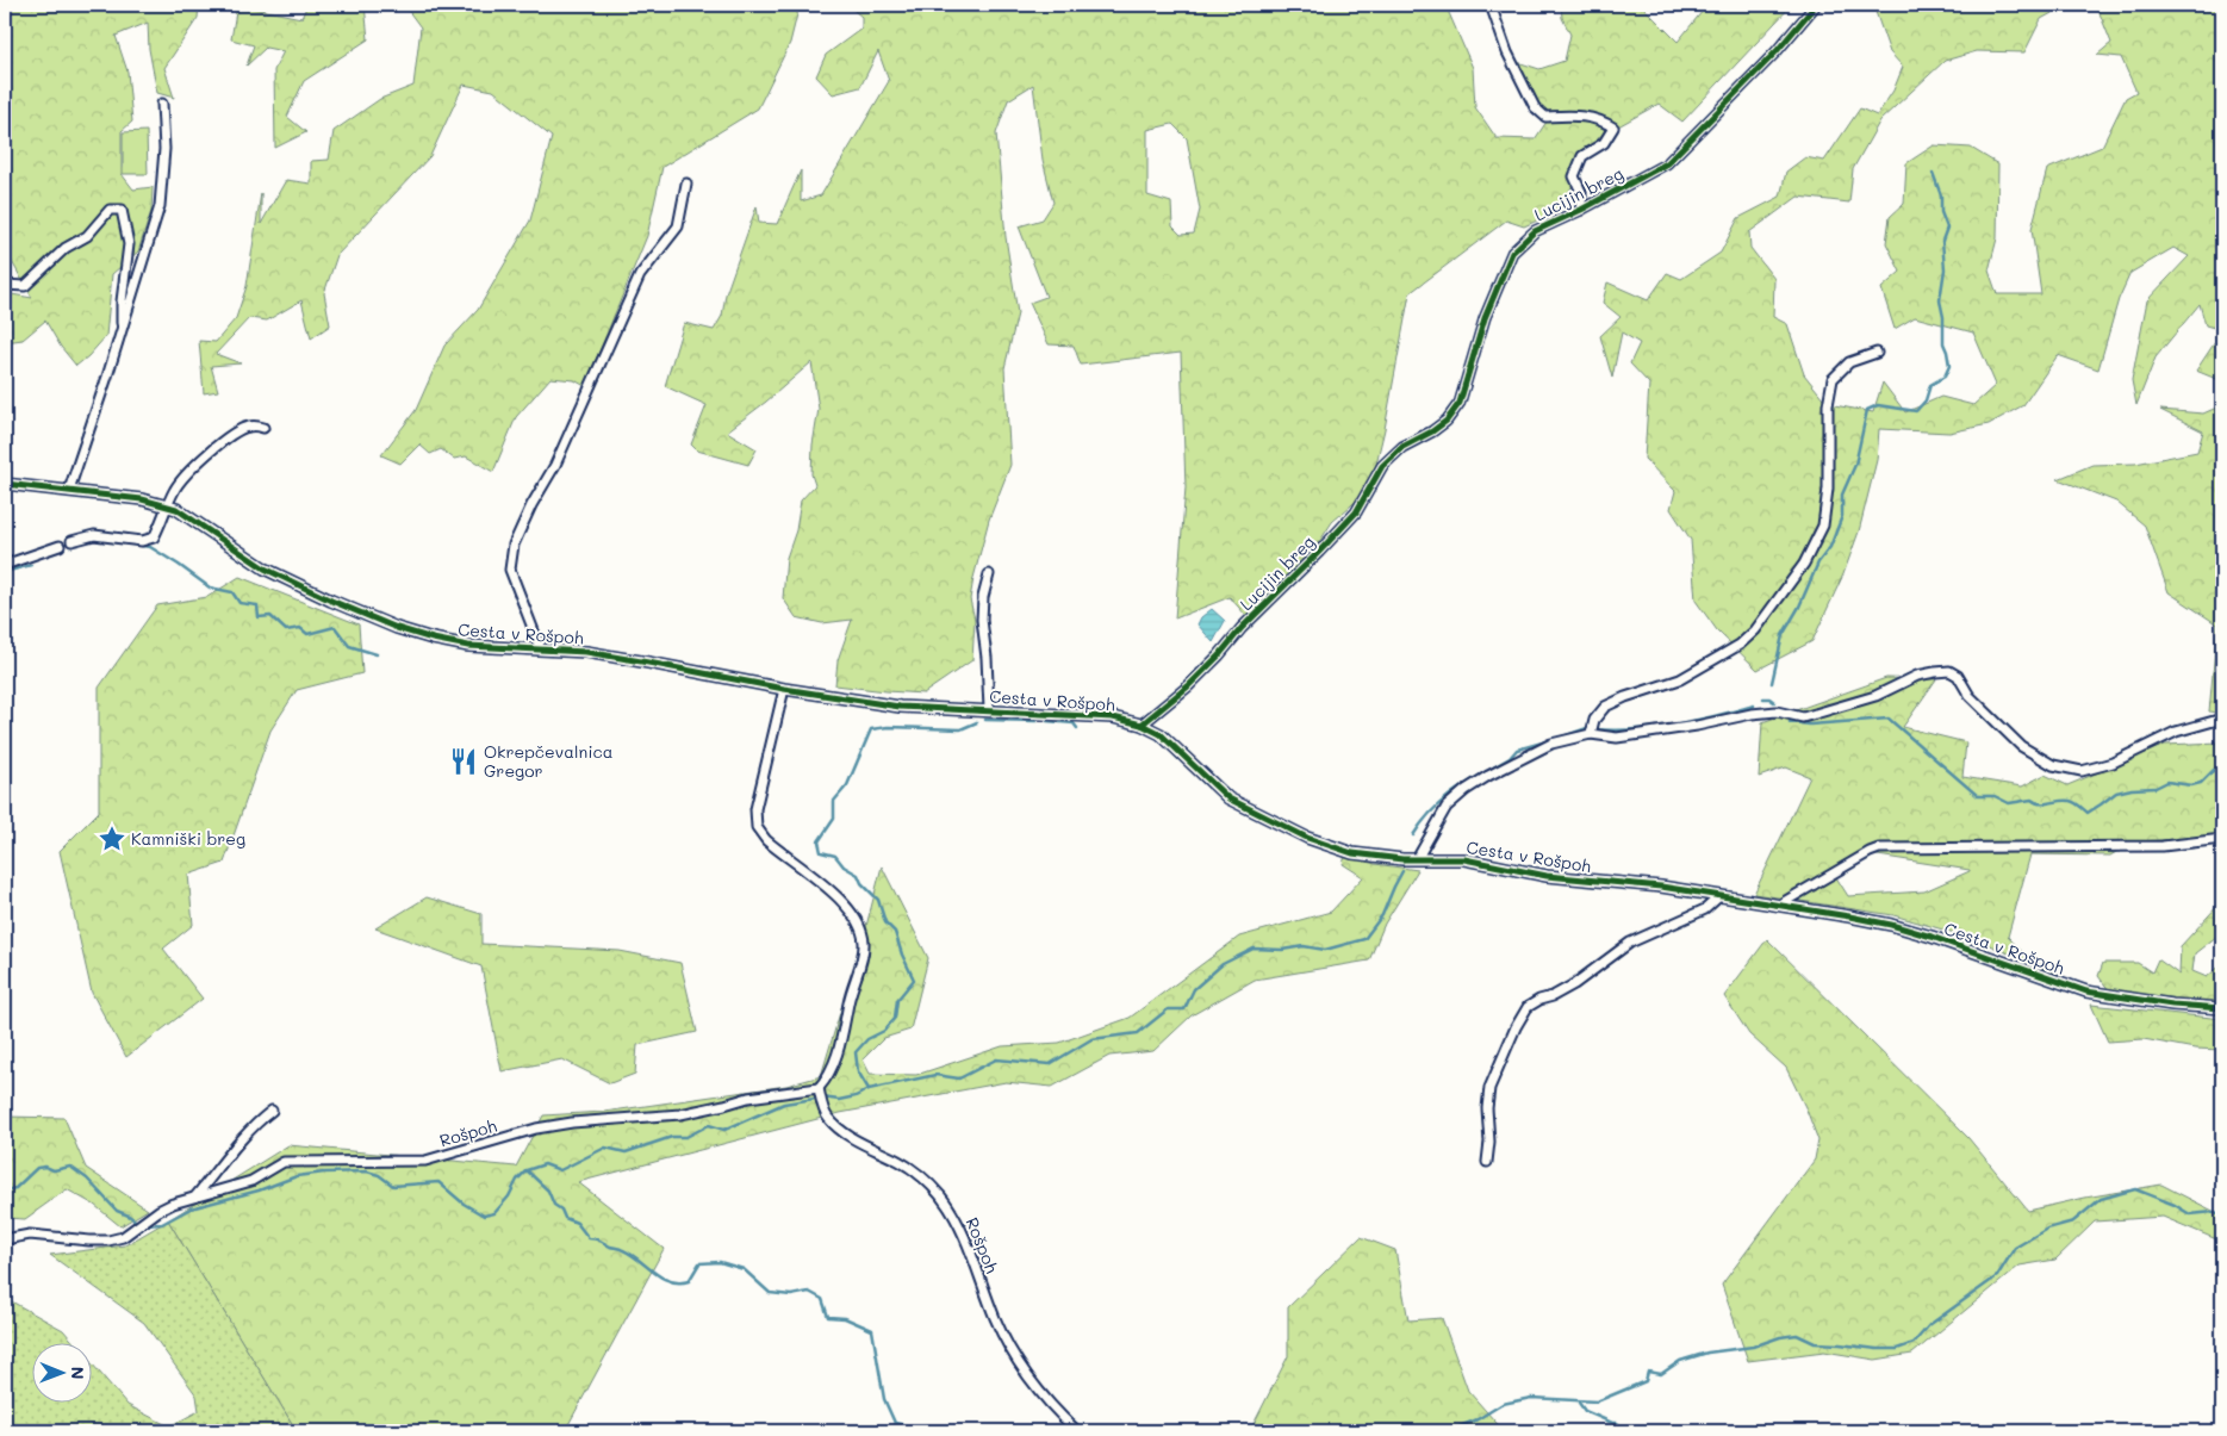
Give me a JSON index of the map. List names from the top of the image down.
{
  "streets": {
    "street": ["Lucijin breg", "Cesta v Rošpoh", "Rošpoh"]
  },
  "crossings": [
    ["Lucijin breg", "Cesta v Rošpoh"]
  ],
  "places": {
    "restaurant": ["Okrepčevalnica Gregor"],
    "place": ["Kamniški breg"]
  },
  "north": "right"
}
